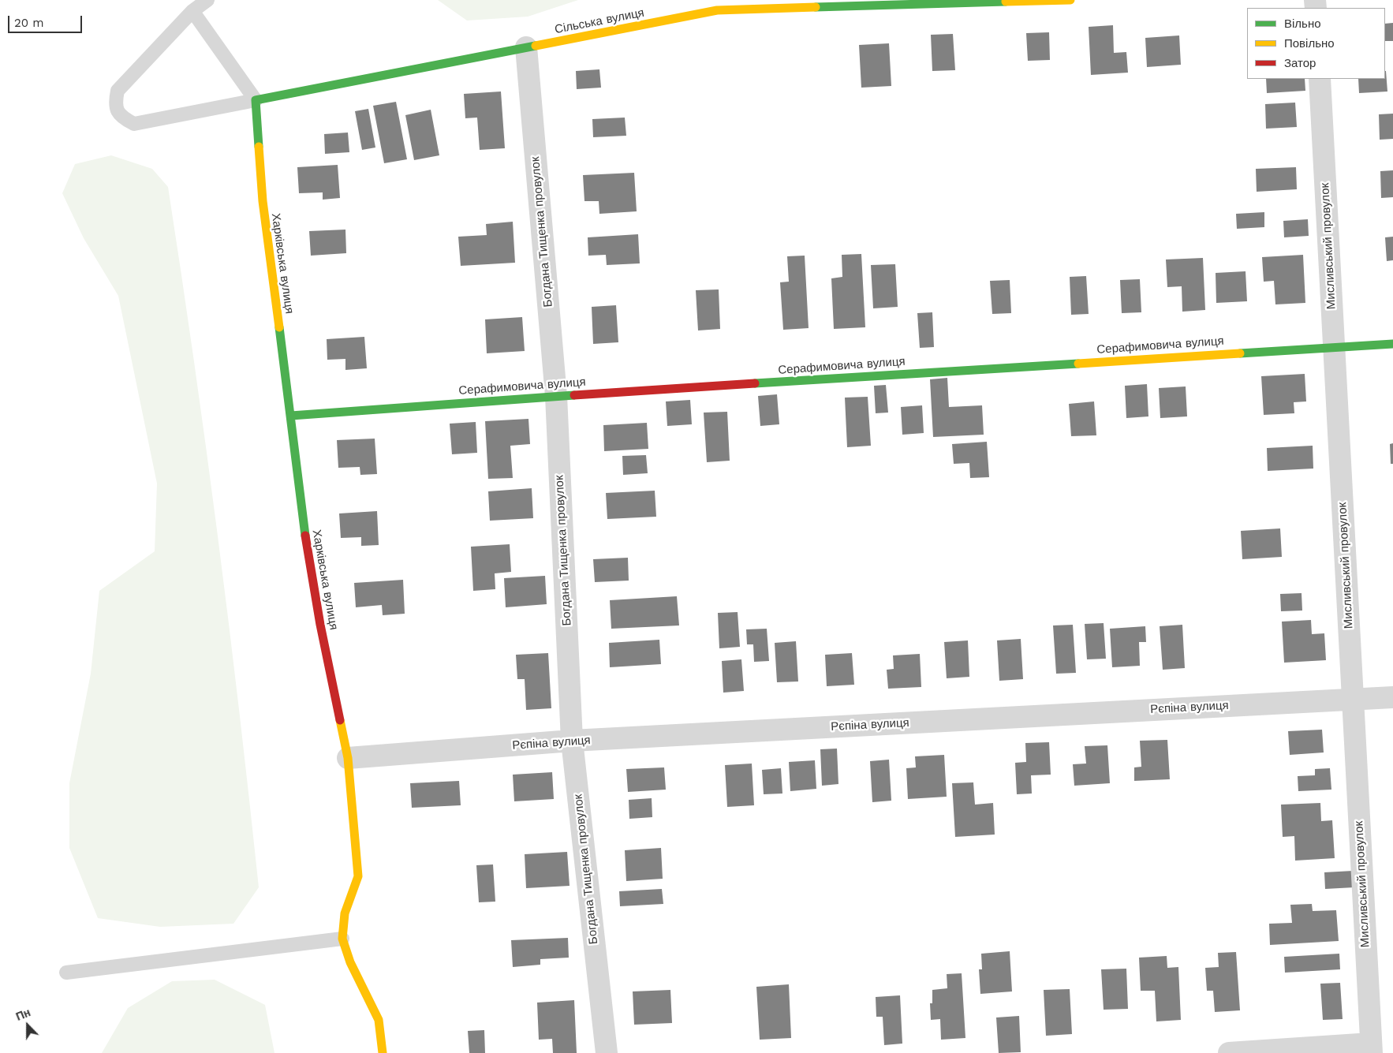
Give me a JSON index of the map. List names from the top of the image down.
{
  "streets": {
    "street": [
      "Сільська вулиця",
      "Богдана Тищенка провулок",
      "Мисливський провулок",
      "Харківська вулиця",
      "Серафимовича вулиця",
      "Рєпіна вулиця"
    ]
  },
  "crossings": [
    ["Сільська вулиця", "Богдана Тищенка провулок"],
    ["Сільська вулиця", "Харківська вулиця"],
    ["Богдана Тищенка провулок", "Серафимовича вулиця"],
    ["Богдана Тищенка провулок", "Рєпіна вулиця"],
    ["Мисливський провулок", "Серафимовича вулиця"],
    ["Мисливський провулок", "Рєпіна вулиця"],
    ["Харківська вулиця", "Серафимовича вулиця"],
    ["Харківська вулиця", "Рєпіна вулиця"]
  ],
  "legend": ["Вільно", "Повільно", "Затор"],
  "scale_bar": "20 m",
  "north": "top"
}
